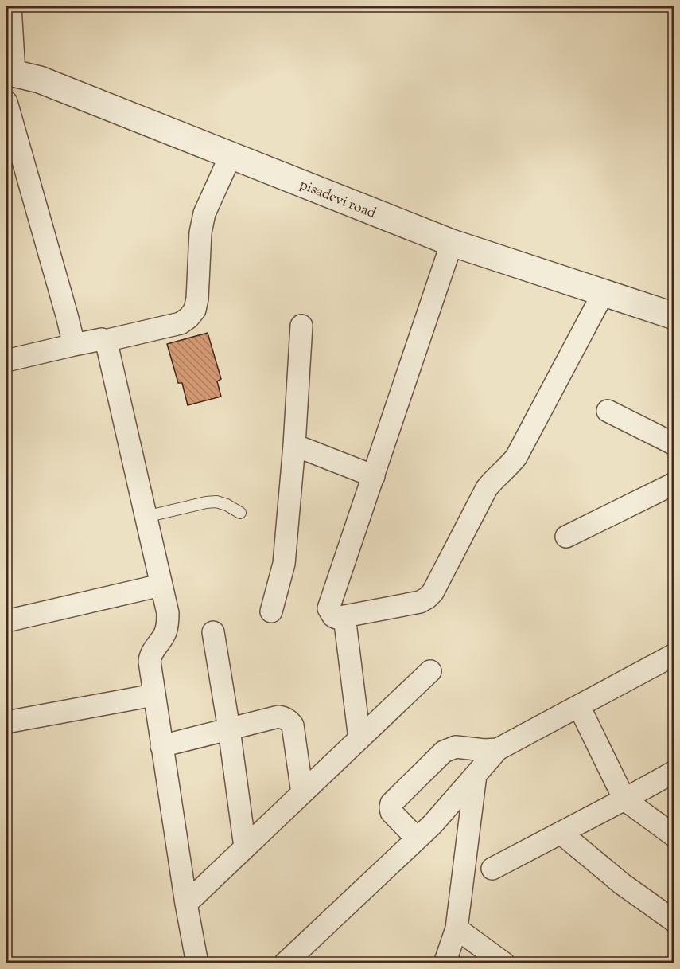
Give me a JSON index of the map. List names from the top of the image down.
{
  "streets": {
    "street": ["pisadevi road"]
  }
}
